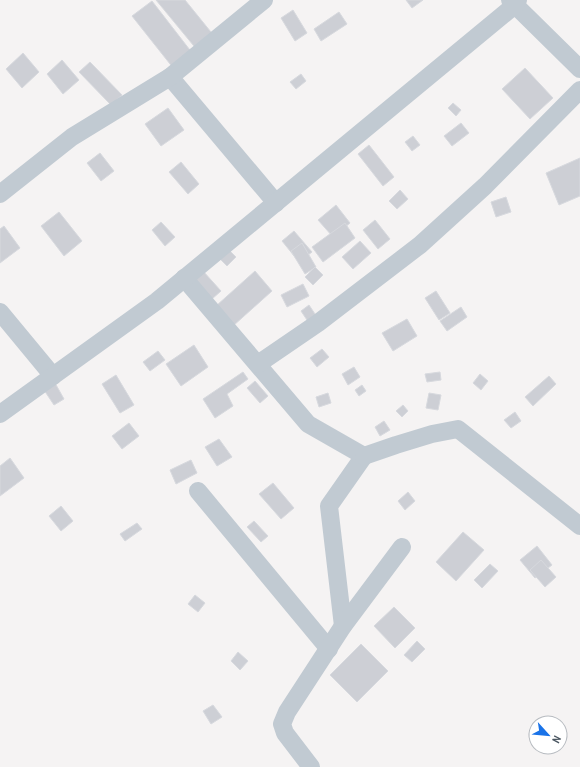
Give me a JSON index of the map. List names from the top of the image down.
{
  "north": "bottom right"
}
